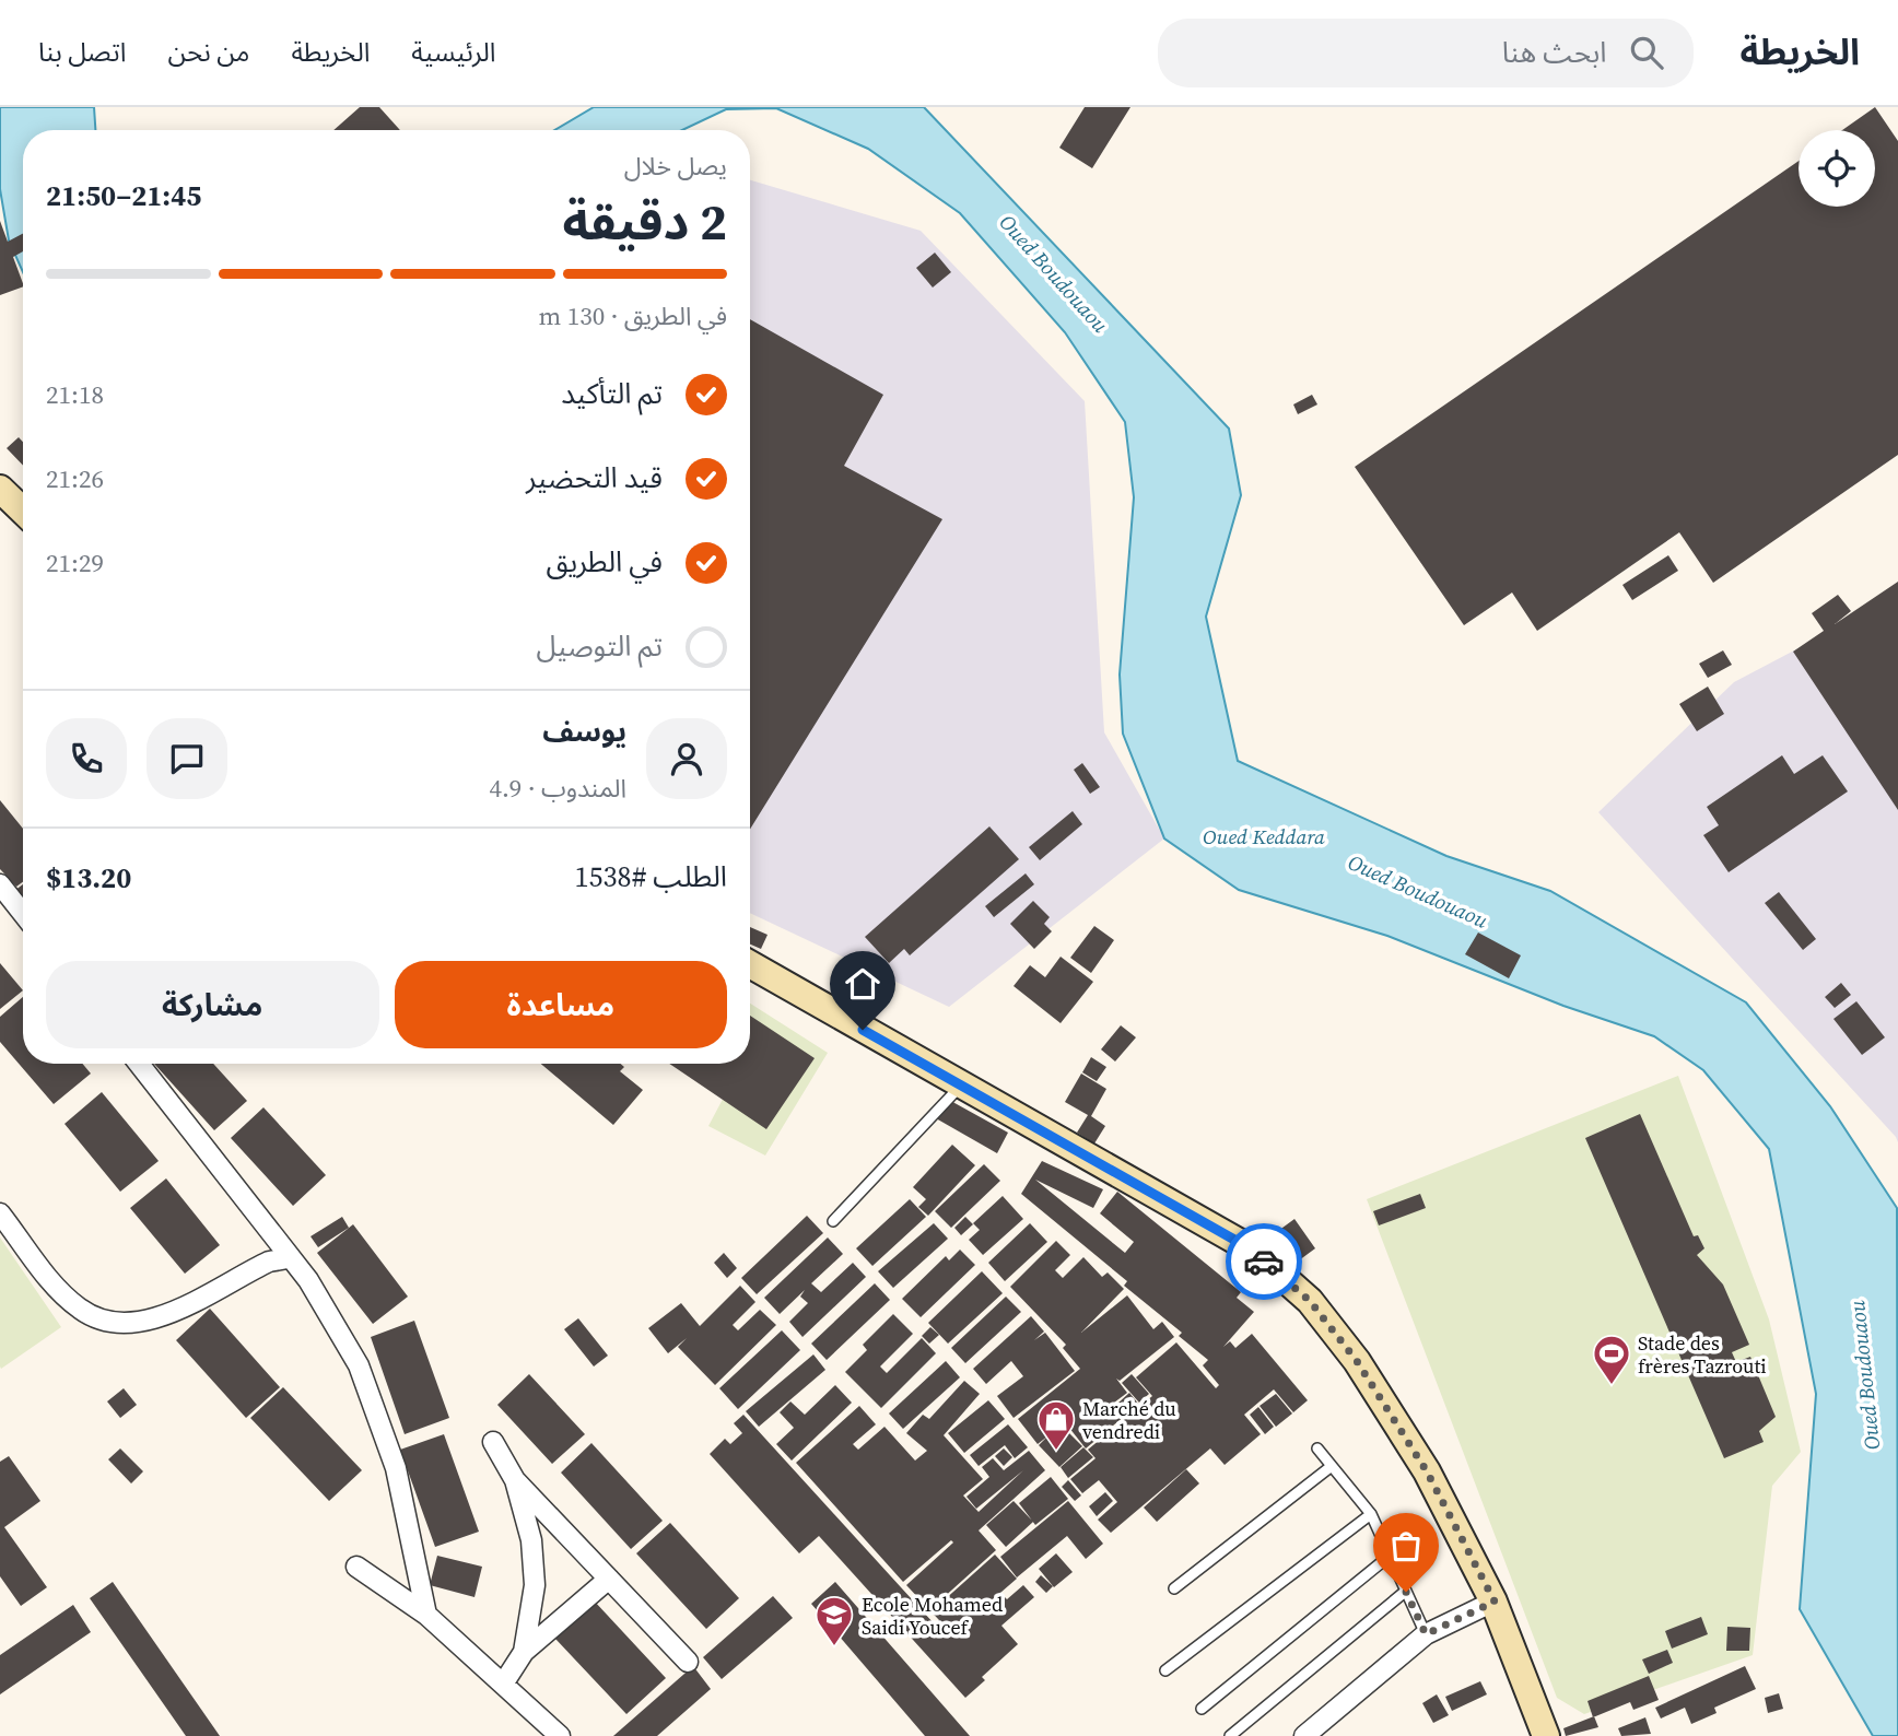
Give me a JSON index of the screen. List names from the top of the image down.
{
  "water": ["Oued Boudouaou", "Oued Keddara"],
  "places": {
    "sports": ["Stade des frères Tazrouti"],
    "shop": ["Marché du vendredi"],
    "school or university": ["Ecole Mohamed Saidi Youcef"]
  },
  "page": {
    "header": "الخريطة",
    "search": "ابحث هنا",
    "nav": [
      "الرئيسية",
      "الخريطة",
      "من نحن",
      "اتصل بنا"
    ],
    "heading": ["2 دقيقة", "يصل خلال", "21:45–21:50"],
    "panel": [
      "يوسف",
      "المندوب · 4.9",
      "الطلب #1538",
      "$13.20"
    ],
    "bar": "في الطريق · 130 m",
    "list": [
      ["تم التأكيد", "21:18"],
      ["قيد التحضير", "21:26"],
      ["في الطريق", "21:29"],
      "تم التوصيل"
    ],
    "buttons": ["مساعدة", "مشاركة"]
  }
}
